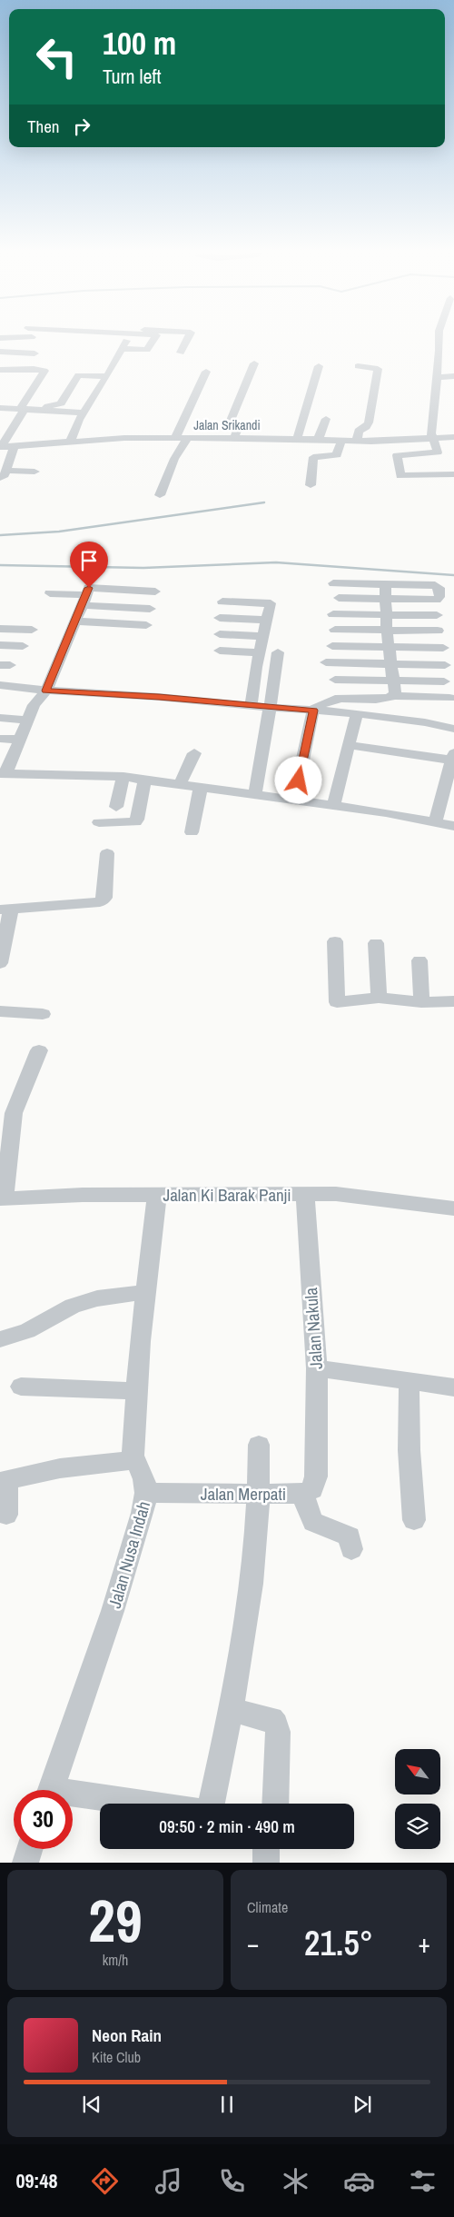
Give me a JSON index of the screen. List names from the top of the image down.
{
  "streets": {
    "street": [
      "Jalan Srikandi",
      "Jalan Ki Barak Panji",
      "Jalan Nakula",
      "Jalan Merpati",
      "Jalan Nusa Indah"
    ]
  },
  "crossings": [
    ["Jalan Ki Barak Panji", "Jalan Nakula"],
    ["Jalan Nakula", "Jalan Merpati"],
    ["Jalan Merpati", "Jalan Nusa Indah"]
  ],
  "north": "top left",
  "page": {
    "turn": ["100 m", "Turn left"],
    "then": "Then",
    "limit": "30",
    "trip": "09:50 · 2 min · 490 m",
    "tile": [
      ["29", "km/h"],
      "Climate"
    ],
    "heat": ["−", "21.5°", "+"],
    "song": ["Neon Rain", "Kite Club"],
    "tabs": "09:48"
  }
}
